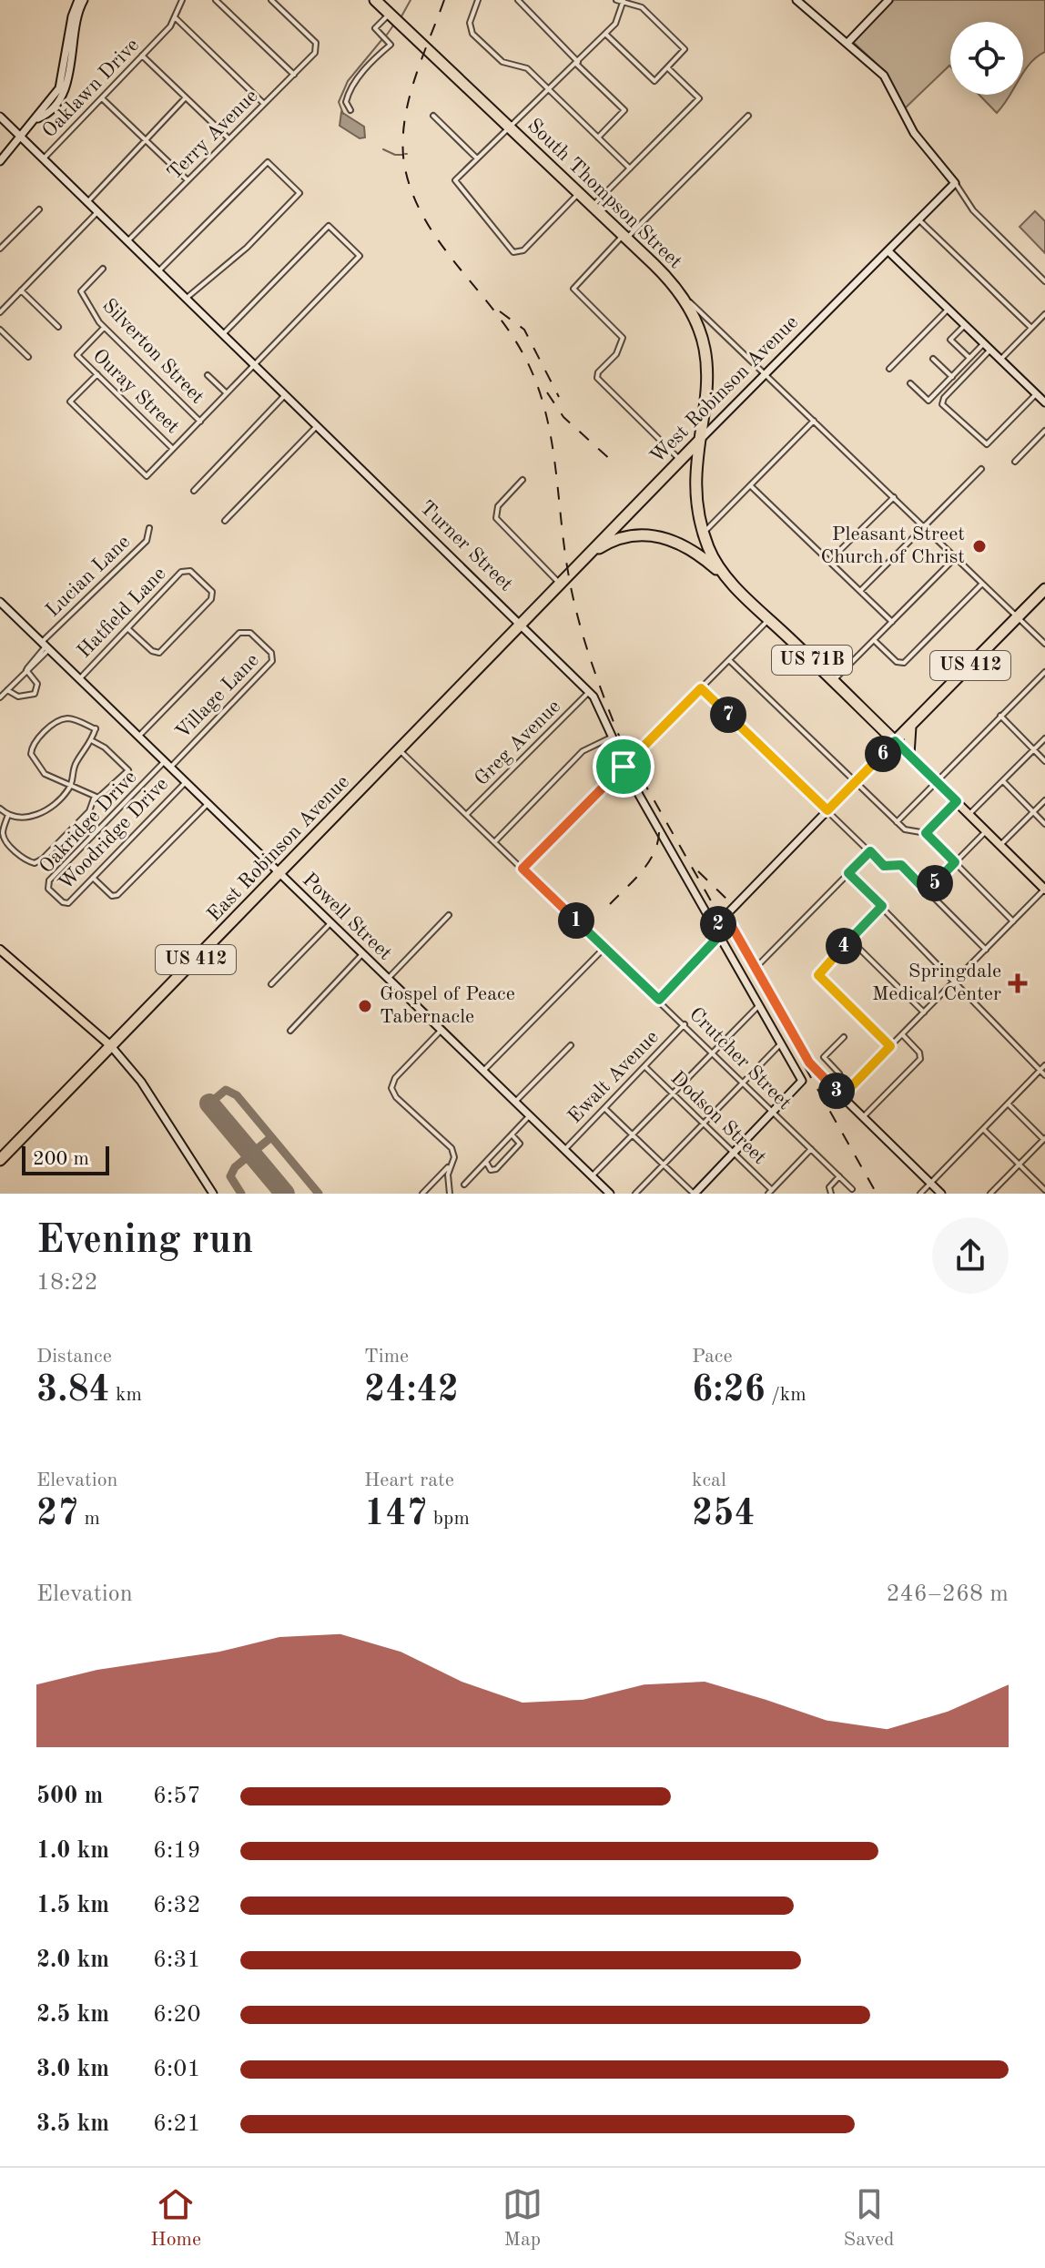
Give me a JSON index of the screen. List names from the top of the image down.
{
  "streets": {
    "highway": [
      "South Thompson Street",
      "West Robinson Avenue",
      "US 71B",
      "US 412",
      "East Robinson Avenue"
    ],
    "street": [
      "Oaklawn Drive",
      "Terry Avenue",
      "Silverton Street",
      "Ouray Street",
      "Turner Street",
      "Lucian Lane",
      "Hatfield Lane",
      "Village Lane",
      "Greg Avenue",
      "Oakridge Drive",
      "Woodridge Drive",
      "Powell Street",
      "Crutcher Street",
      "Ewalt Avenue",
      "Dodson Street"
    ]
  },
  "crossings": [
    ["Oaklawn Drive", "Turner Street"],
    ["Terry Avenue", "Turner Street"],
    ["South Thompson Street", "West Robinson Avenue"],
    ["South Thompson Street", "US 412"],
    ["Silverton Street", "Ouray Street"],
    ["West Robinson Avenue", "US 412"],
    ["Turner Street", "US 412"],
    ["Turner Street", "Greg Avenue"],
    ["Turner Street", "East Robinson Avenue"],
    ["Turner Street", "Crutcher Street"],
    ["Lucian Lane", "Powell Street"],
    ["Hatfield Lane", "Powell Street"],
    ["US 71B", "US 412"],
    ["US 412", "East Robinson Avenue"],
    ["Village Lane", "Oakridge Drive"],
    ["Village Lane", "Powell Street"],
    ["Greg Avenue", "Crutcher Street"],
    ["Oakridge Drive", "Woodridge Drive"],
    ["Oakridge Drive", "Powell Street"],
    ["Woodridge Drive", "Powell Street"],
    ["East Robinson Avenue", "Powell Street"],
    ["East Robinson Avenue", "Crutcher Street"],
    ["Powell Street", "Ewalt Avenue"],
    ["Crutcher Street", "Ewalt Avenue"],
    ["Ewalt Avenue", "Dodson Street"]
  ],
  "places": {
    "other": ["Pleasant Street Church of Christ", "Gospel of Peace Tabernacle"],
    "health": ["Springdale Medical Center"]
  },
  "scale_bar": "200 m",
  "page": {
    "pins": [
      "7",
      "6",
      "5",
      "1",
      "2",
      "4",
      "3"
    ],
    "scale": "200 m",
    "heading": ["Evening run", "18:22"],
    "stats": [
      ["Distance", "3.84 km"],
      ["Time", "24:42"],
      ["Pace", "6:26 /km"],
      ["Elevation", "27 m"],
      ["Heart rate", "147 bpm"],
      ["kcal", "254"]
    ],
    "chart": ["Elevation", "246–268 m"],
    "list": [
      {
        "name": "500 m",
        "note": "6:57"
      },
      {
        "name": "1.0 km",
        "note": "6:19"
      },
      {
        "name": "1.5 km",
        "note": "6:32"
      },
      {
        "name": "2.0 km",
        "note": "6:31"
      },
      {
        "name": "2.5 km",
        "note": "6:20"
      },
      {
        "name": "3.0 km",
        "note": "6:01"
      },
      {
        "name": "3.5 km",
        "note": "6:21"
      }
    ],
    "tabs": ["Home", "Map", "Saved"]
  }
}
